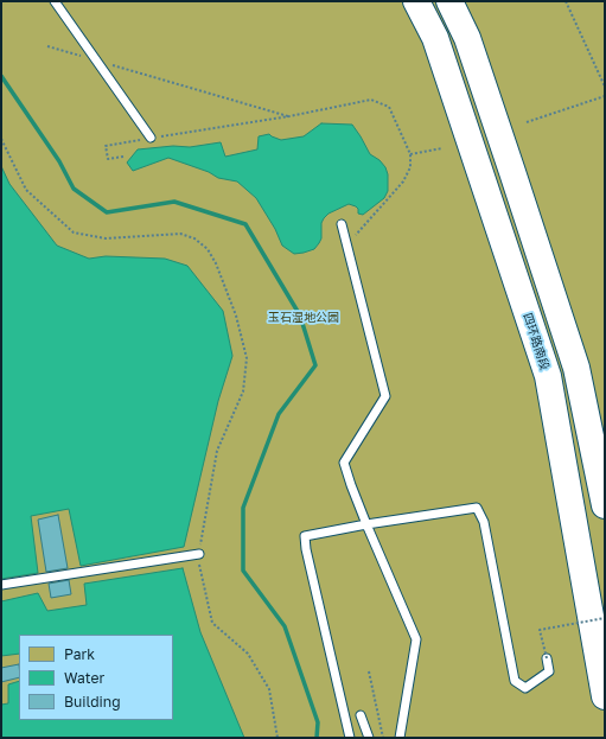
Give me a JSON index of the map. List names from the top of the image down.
{
  "streets": {
    "highway": ["四环路南段"]
  },
  "parks": ["玉石湿地公园"],
  "legend": ["Park", "Water", "Building"]
}
